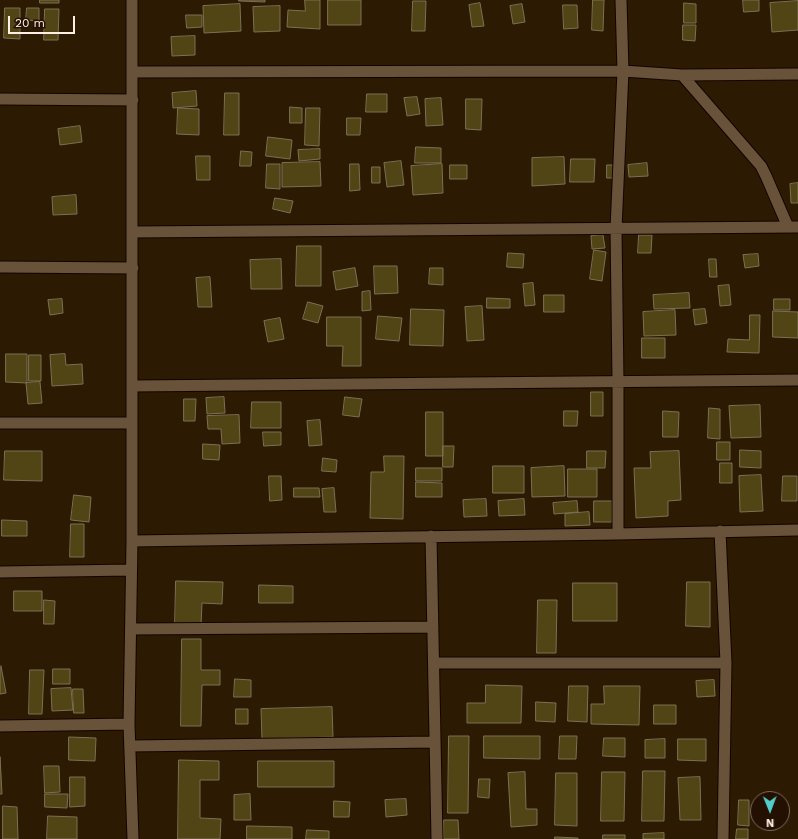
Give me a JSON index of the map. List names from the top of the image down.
{
  "scale_bar": "20 m",
  "north": "bottom"
}
